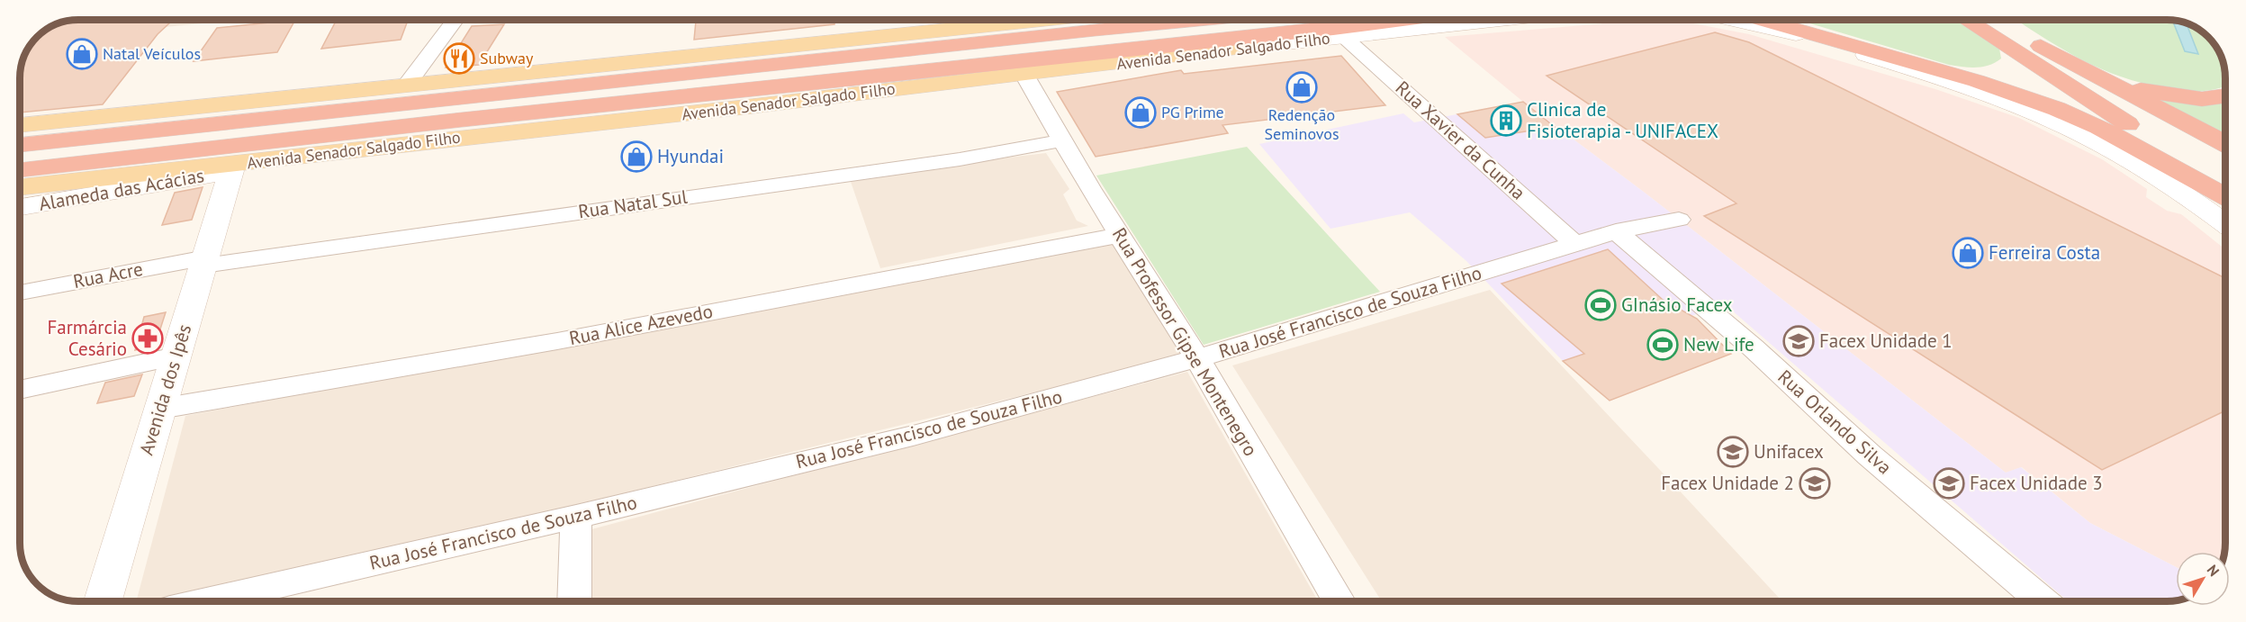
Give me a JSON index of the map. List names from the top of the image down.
{
  "streets": {
    "highway": ["Avenida Senador Salgado Filho"],
    "main road": ["Alameda das Acácias", "Avenida dos Ipês"],
    "street": [
      "Rua Xavier da Cunha",
      "Rua Natal Sul",
      "Rua Acre",
      "Rua José Francisco de Souza Filho",
      "Rua Alice Azevedo",
      "Rua Professor Gipse Montenegro",
      "Rua Orlando Silva"
    ]
  },
  "crossings": [
    ["Avenida Senador Salgado Filho", "Rua Xavier da Cunha"],
    ["Avenida Senador Salgado Filho", "Rua Professor Gipse Montenegro"],
    ["Rua Xavier da Cunha", "Rua José Francisco de Souza Filho"],
    ["Alameda das Acácias", "Avenida dos Ipês"],
    ["Rua Natal Sul", "Rua Acre"],
    ["Rua Natal Sul", "Rua Professor Gipse Montenegro"],
    ["Rua Natal Sul", "Avenida dos Ipês"],
    ["Rua Acre", "Avenida dos Ipês"],
    ["Rua José Francisco de Souza Filho", "Rua Professor Gipse Montenegro"],
    ["Rua José Francisco de Souza Filho", "Rua Orlando Silva"],
    ["Rua Alice Azevedo", "Rua Professor Gipse Montenegro"],
    ["Rua Alice Azevedo", "Avenida dos Ipês"]
  ],
  "places": {
    "shop": [
      "Natal Veículos",
      "Redenção Seminovos",
      "PG Prime",
      "Hyundai",
      "Ferreira Costa"
    ],
    "restaurant": ["Subway"],
    "building": ["Clinica de Fisioterapia - UNIFACEX"],
    "sports": ["GInásio Facex", "New Life"],
    "pharmacy": ["Farmárcia Cesário"],
    "school or university": [
      "Facex Unidade 1",
      "Unifacex",
      "Facex Unidade 2",
      "Facex Unidade 3"
    ]
  },
  "north": "top right"
}
